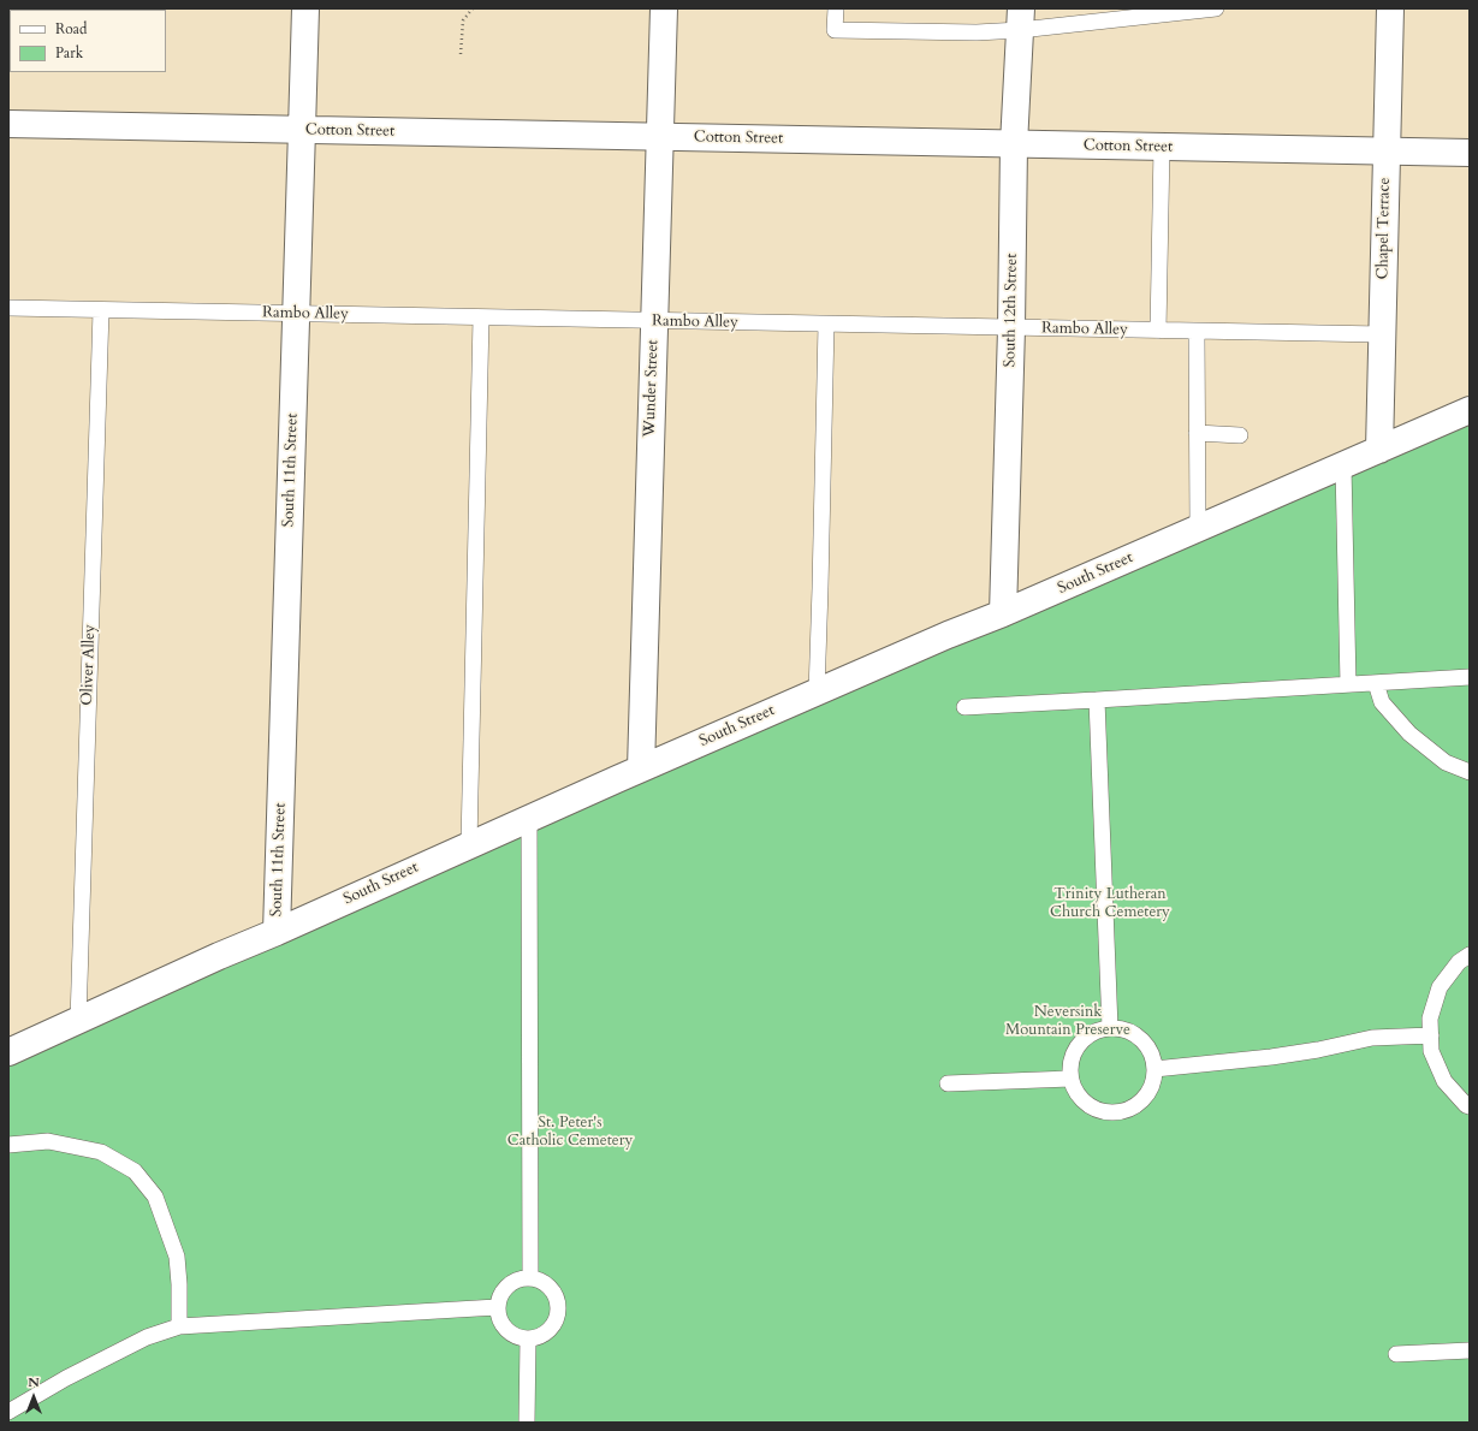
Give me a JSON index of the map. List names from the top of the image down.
{
  "streets": {
    "street": [
      "Cotton Street",
      "Chapel Terrace",
      "South 12th Street",
      "Wunder Street",
      "South 11th Street",
      "South Street"
    ],
    "lane": ["Rambo Alley", "Oliver Alley"]
  },
  "crossings": [
    ["Cotton Street", "Chapel Terrace"],
    ["Cotton Street", "South 12th Street"],
    ["Cotton Street", "Wunder Street"],
    ["Cotton Street", "South 11th Street"],
    ["Chapel Terrace", "Rambo Alley"],
    ["Chapel Terrace", "South Street"],
    ["South 12th Street", "Rambo Alley"],
    ["South 12th Street", "South Street"],
    ["Rambo Alley", "Wunder Street"],
    ["Rambo Alley", "South 11th Street"],
    ["Rambo Alley", "Oliver Alley"],
    ["Wunder Street", "South Street"],
    ["South 11th Street", "South Street"],
    ["South Street", "Oliver Alley"]
  ],
  "parks": ["Trinity Lutheran Church Cemetery", "Neversink Mountain Preserve", "St. Peter's Catholic Cemetery"],
  "legend": ["Road", "Park"],
  "north": "top"
}
